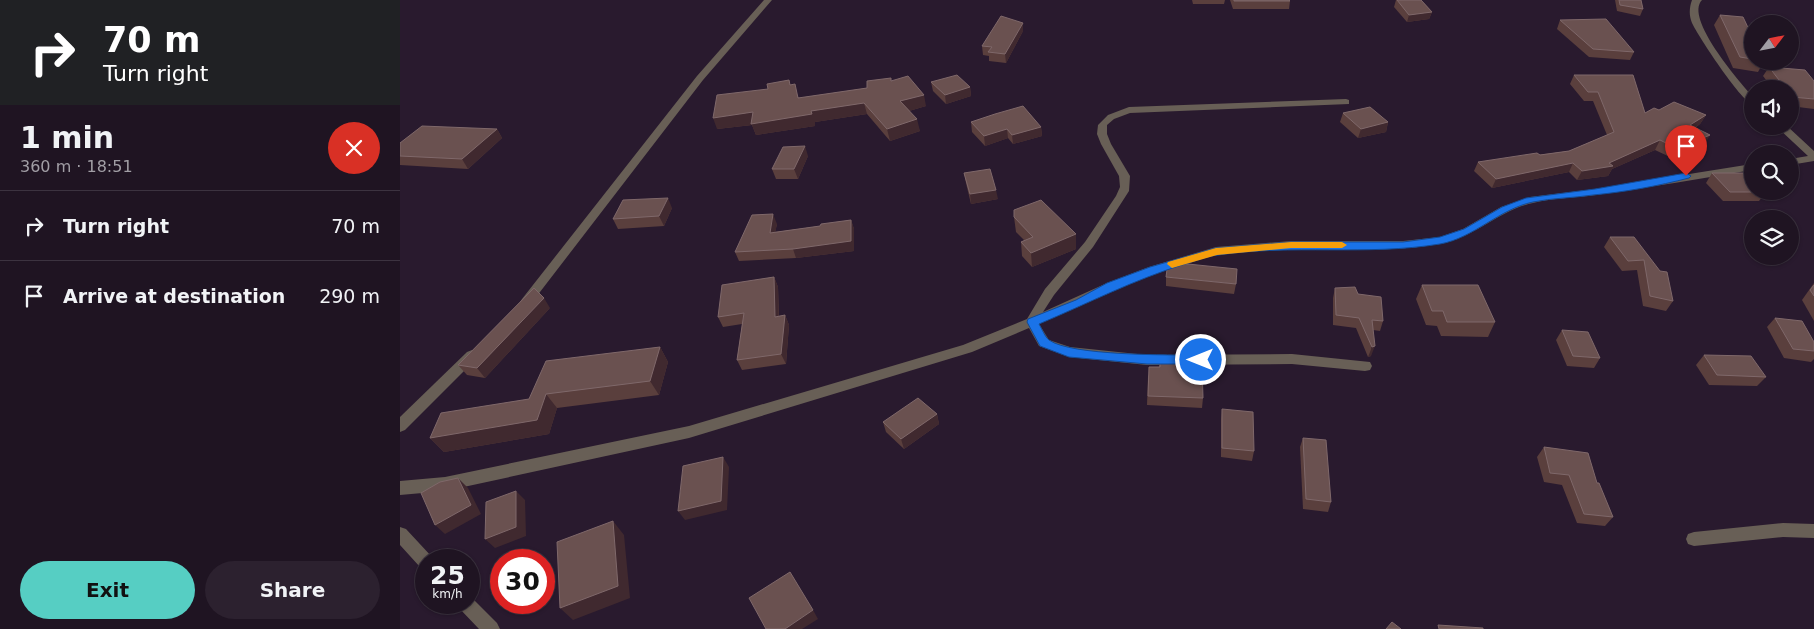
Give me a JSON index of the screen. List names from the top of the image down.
{
  "north": "top right",
  "page": {
    "turn": ["70 m", "Turn right"],
    "heading": ["1 min", "360 m · 18:51"],
    "list": [
      {
        "name": "Turn right",
        "value": "70 m"
      },
      {
        "name": "Arrive at destination",
        "value": "290 m"
      }
    ],
    "speed": "25 km/h",
    "limit": "30",
    "buttons": ["Exit", "Share"]
  }
}
